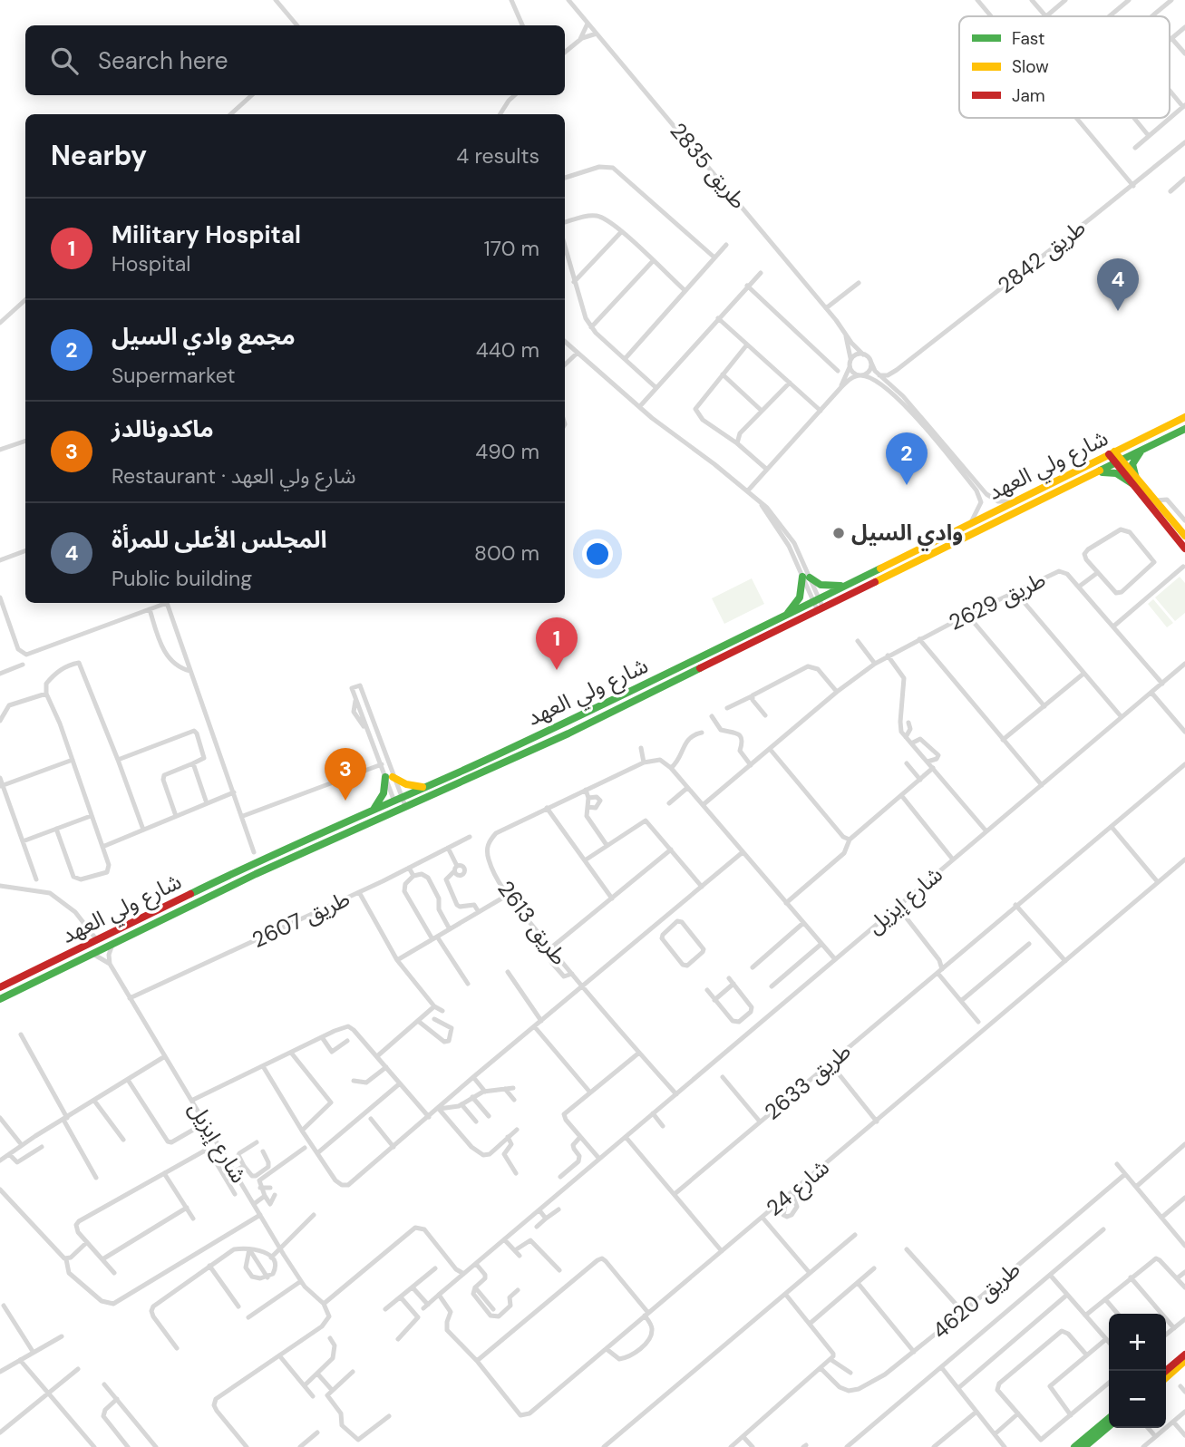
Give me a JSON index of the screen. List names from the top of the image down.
{
  "streets": {
    "main road": ["شارع ولي العهد"],
    "street": [
      "طريق 2835",
      "طريق 2842",
      "طريق 2629",
      "شارع إيزيل",
      "طريق 2607",
      "طريق 2613",
      "طريق 2633",
      "شارع 24",
      "طريق 4620"
    ]
  },
  "crossings": [
    ["طريق 2629", "شارع إيزيل"],
    ["شارع إيزيل", "طريق 2607"],
    ["شارع إيزيل", "طريق 2613"]
  ],
  "places": ["وادي السيل"],
  "legend": ["Fast", "Slow", "Jam"],
  "page": {
    "search": "Search here",
    "heading": ["Nearby", "4 results"],
    "list": [
      {
        "mark": "1",
        "name": "Military Hospital",
        "note": "Hospital",
        "value": "170 m"
      },
      {
        "mark": "2",
        "name": "مجمع وادي السيل",
        "note": "Supermarket",
        "value": "440 m"
      },
      {
        "mark": "3",
        "name": "ماكدونالدز",
        "note": "Restaurant · شارع ولي العهد",
        "value": "490 m"
      },
      {
        "mark": "4",
        "name": "المجلس الأعلى للمرأة",
        "note": "Public building",
        "value": "800 m"
      }
    ],
    "pins": [
      "4",
      "2",
      "1",
      "3"
    ],
    "map_buttons": ["+", "−"]
  }
}
